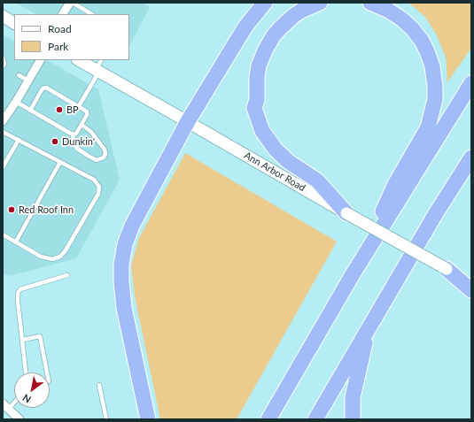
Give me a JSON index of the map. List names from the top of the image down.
{
  "streets": {
    "main road": ["Ann Arbor Road"]
  },
  "places": ["BP", "Dunkin'", "Red Roof Inn"],
  "legend": ["Road", "Park"],
  "north": "bottom left"
}
